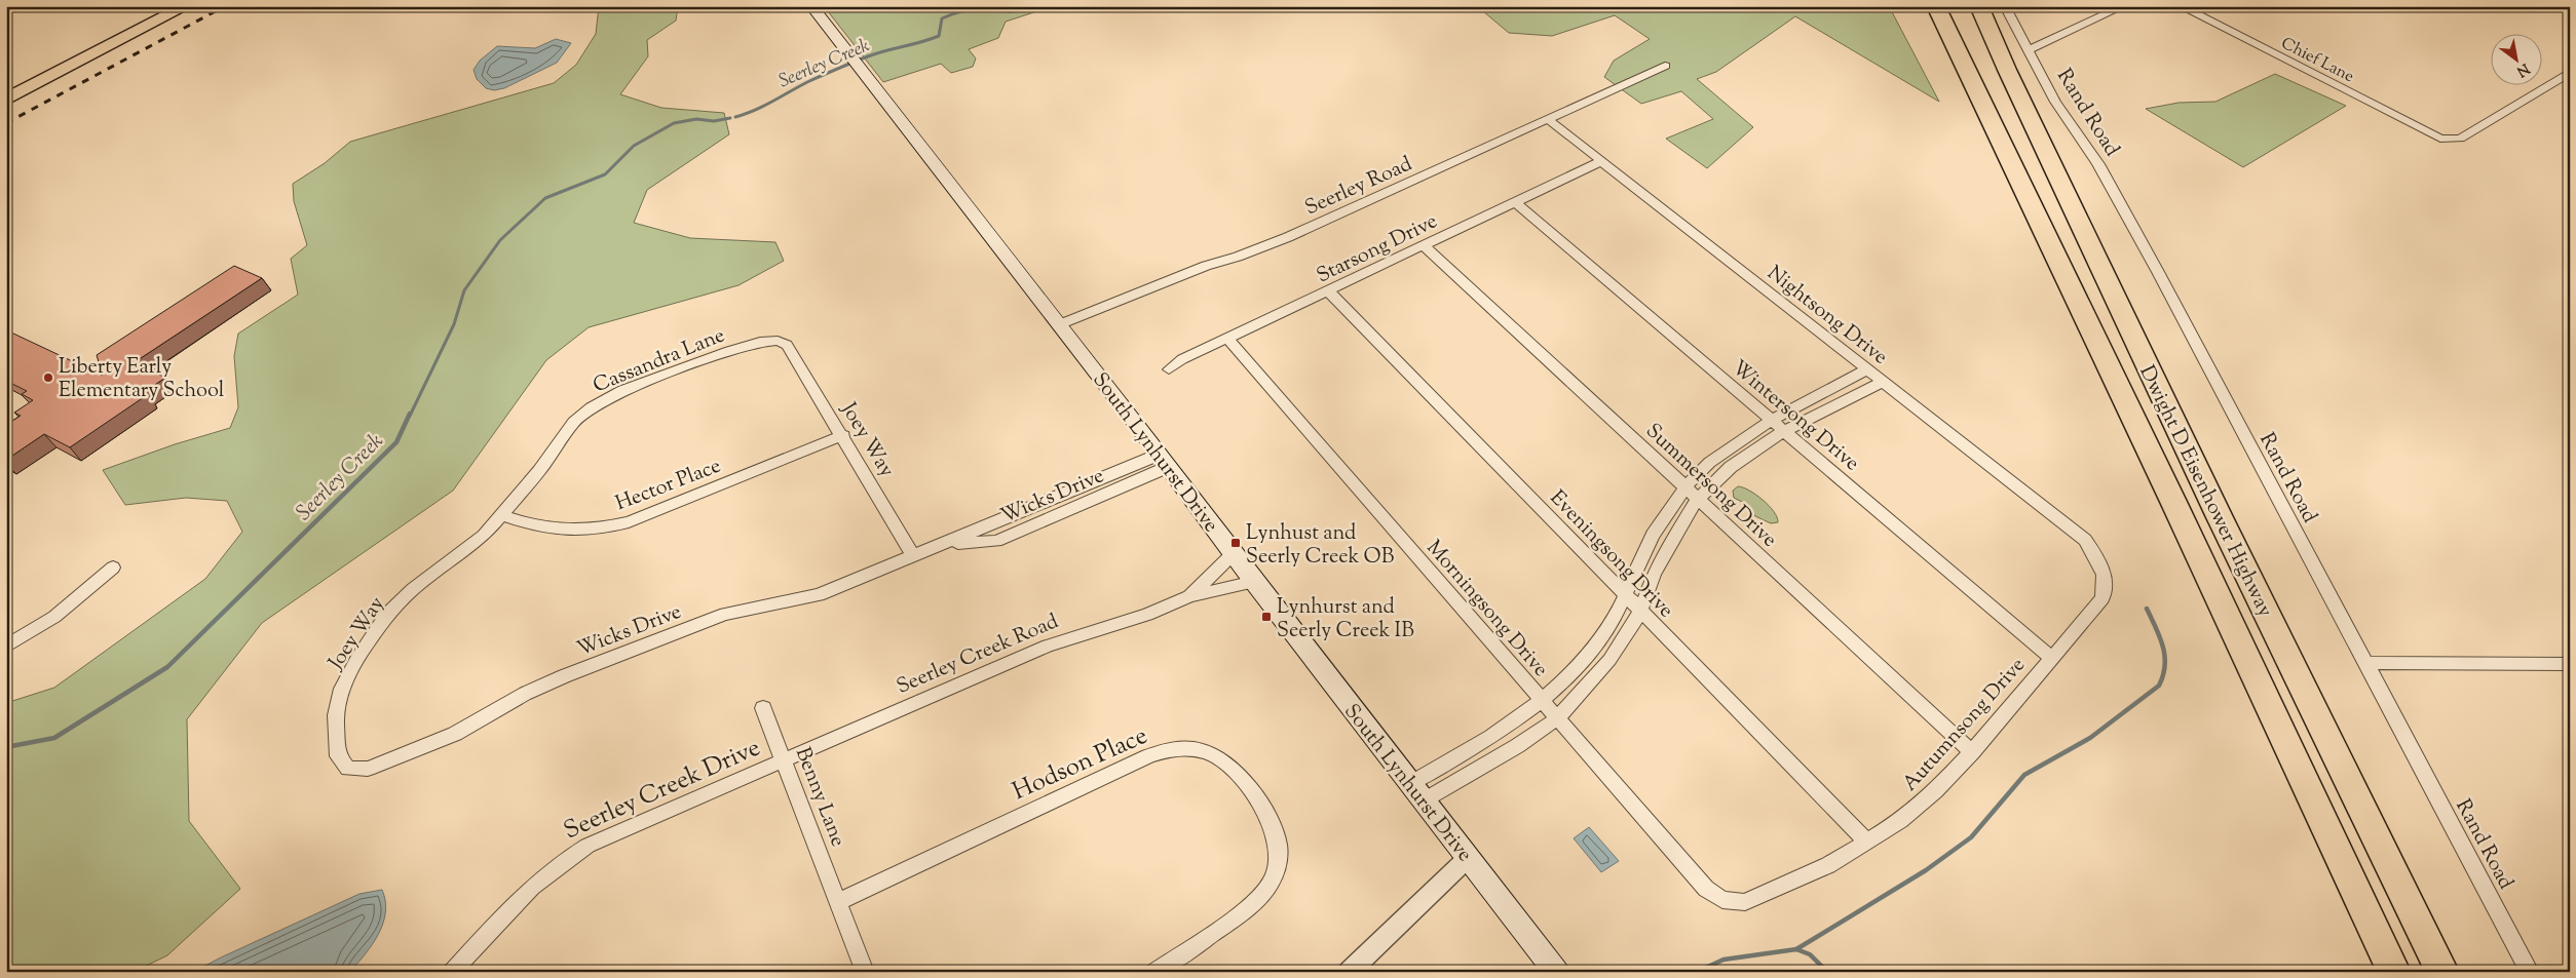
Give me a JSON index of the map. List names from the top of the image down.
{
  "streets": {
    "highway": ["Dwight D Eisenhower Highway"],
    "main road": ["South Lynhurst Drive"],
    "street": [
      "Chief Lane",
      "Rand Road",
      "Seerley Road",
      "Starsong Drive",
      "Nightsong Drive",
      "Cassandra Lane",
      "Wintersong Drive",
      "Joey Way",
      "Hector Place",
      "Summersong Drive",
      "Wicks Drive",
      "Eveningsong Drive",
      "Morningsong Drive",
      "Seerley Creek Road",
      "Autumnsong Drive",
      "Hodson Place",
      "Seerley Creek Drive",
      "Benny Lane"
    ]
  },
  "crossings": [
    ["Seerley Road", "Nightsong Drive"],
    ["Seerley Road", "South Lynhurst Drive"],
    ["Starsong Drive", "Nightsong Drive"],
    ["Starsong Drive", "Wintersong Drive"],
    ["Starsong Drive", "Summersong Drive"],
    ["Starsong Drive", "Eveningsong Drive"],
    ["Starsong Drive", "Morningsong Drive"],
    ["Nightsong Drive", "Autumnsong Drive"],
    ["Cassandra Lane", "Joey Way"],
    ["Cassandra Lane", "Hector Place"],
    ["Wintersong Drive", "Autumnsong Drive"],
    ["Joey Way", "Hector Place"],
    ["Joey Way", "Wicks Drive"],
    ["South Lynhurst Drive", "Wicks Drive"],
    ["South Lynhurst Drive", "Seerley Creek Road"],
    ["Summersong Drive", "Autumnsong Drive"],
    ["Eveningsong Drive", "Autumnsong Drive"],
    ["Morningsong Drive", "Autumnsong Drive"],
    ["Seerley Creek Road", "Seerley Creek Drive"],
    ["Seerley Creek Road", "Benny Lane"],
    ["Hodson Place", "Benny Lane"],
    ["Seerley Creek Drive", "Benny Lane"]
  ],
  "water": ["Seerley Creek"],
  "places": {
    "other": ["Liberty Early Elementary School"],
    "transit": ["Lynhust and Seerly Creek OB", "Lynhurst and Seerly Creek IB"]
  },
  "north": "bottom right"
}
